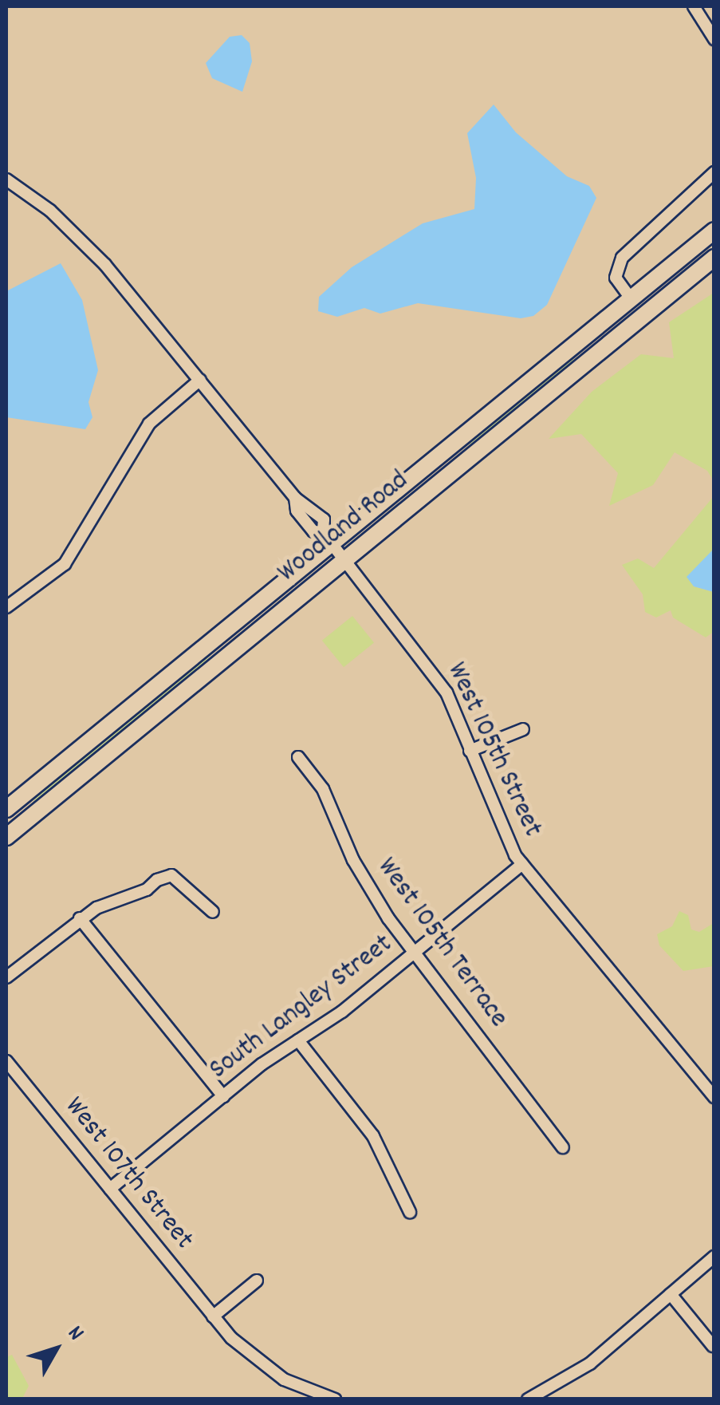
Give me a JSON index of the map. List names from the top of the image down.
{
  "streets": {
    "main road": ["Woodland Road"],
    "street": [
      "West 105th Street",
      "West 105th Terrace",
      "South Langley Street",
      "West 107th Street"
    ]
  },
  "crossings": [
    ["Woodland Road", "West 105th Street"],
    ["West 105th Street", "South Langley Street"],
    ["West 105th Terrace", "South Langley Street"],
    ["South Langley Street", "West 107th Street"]
  ],
  "north": "top right"
}
